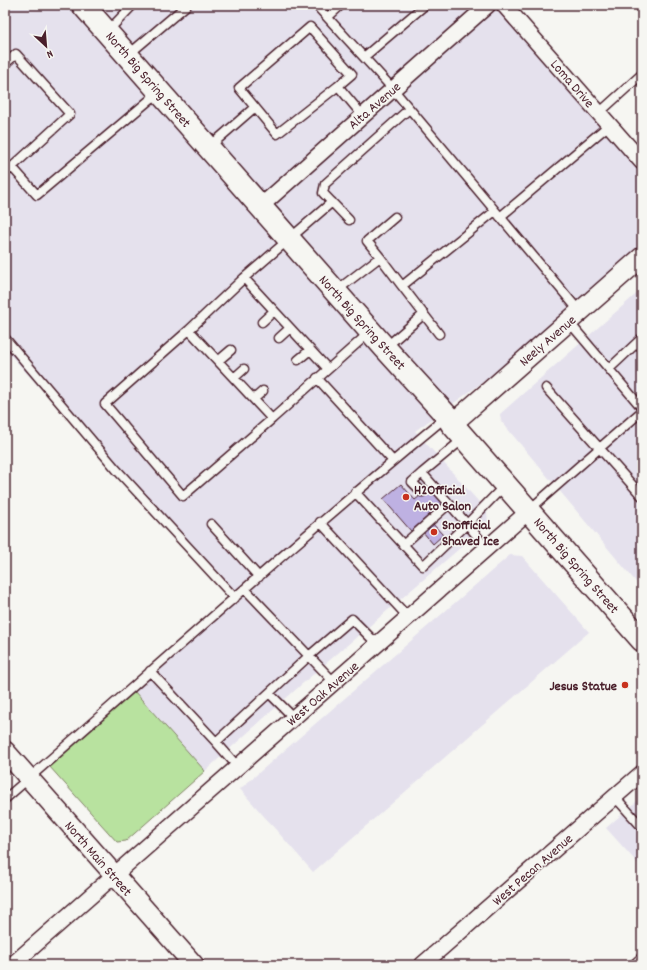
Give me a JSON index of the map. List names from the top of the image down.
{
  "streets": {
    "highway": ["North Big Spring Street"],
    "street": [
      "Loma Drive",
      "Alta Avenue",
      "Neely Avenue",
      "West Oak Avenue",
      "North Main Street",
      "West Pecan Avenue"
    ]
  },
  "crossings": [
    ["North Big Spring Street", "Alta Avenue"],
    ["North Big Spring Street", "Neely Avenue"],
    ["North Big Spring Street", "West Oak Avenue"],
    ["West Oak Avenue", "North Main Street"]
  ],
  "places": ["H2Official Auto Salon", "Snofficial Shaved Ice", "Jesus Statue"],
  "north": "bottom right"
}
